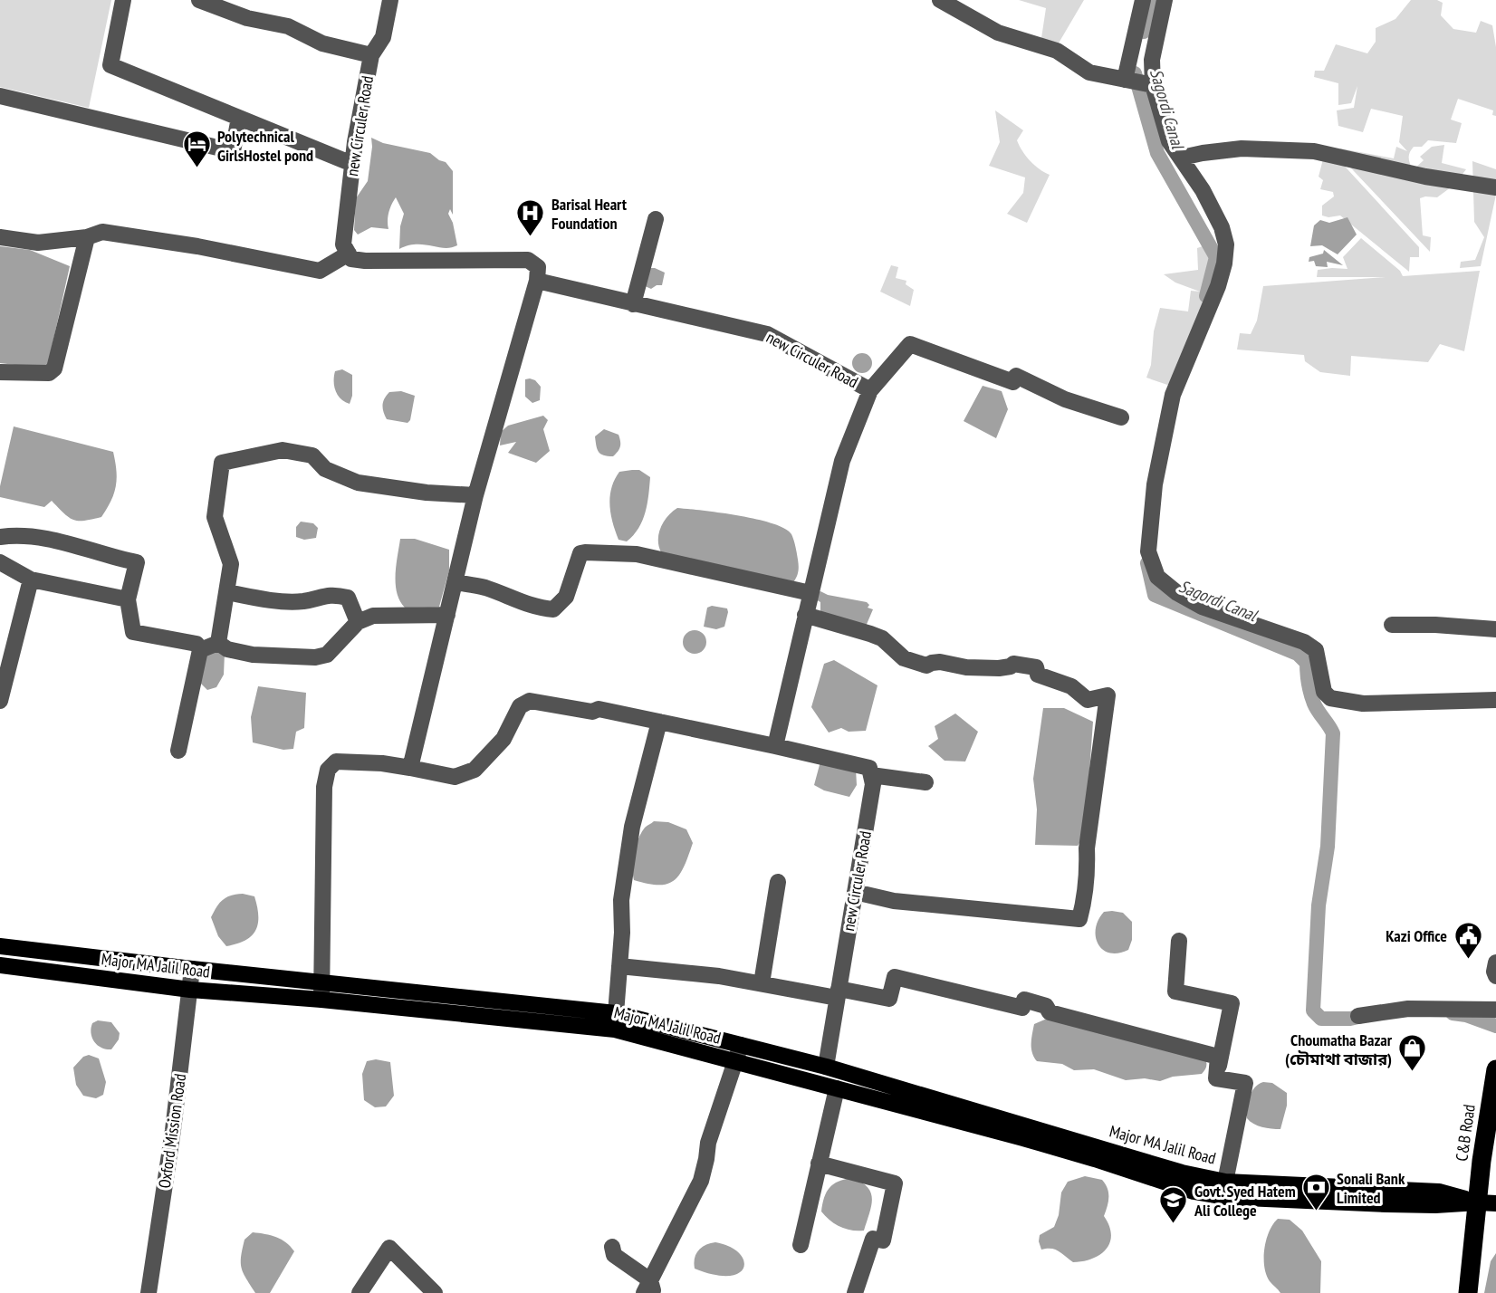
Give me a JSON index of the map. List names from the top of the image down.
{
  "streets": {
    "highway": ["C&B Road"],
    "main road": ["Major MA Jalil Road"],
    "street": ["new Circuler Road", "Oxford Mission Road"]
  },
  "crossings": [
    ["new Circuler Road", "Major MA Jalil Road"],
    ["Major MA Jalil Road", "Oxford Mission Road"],
    ["Major MA Jalil Road", "C&B Road"]
  ],
  "water": ["Sagordi Canal"],
  "places": {
    "hotel": ["Polytechnical GirlsHostel pond"],
    "hospital": ["Barisal Heart Foundation"],
    "public building": ["Kazi Office"],
    "shop": ["Choumatha Bazar (চৌমাথা বাজার)"],
    "bank": ["Sonali Bank Limited"],
    "school or university": ["Govt. Syed Hatem Ali College"]
  }
}
